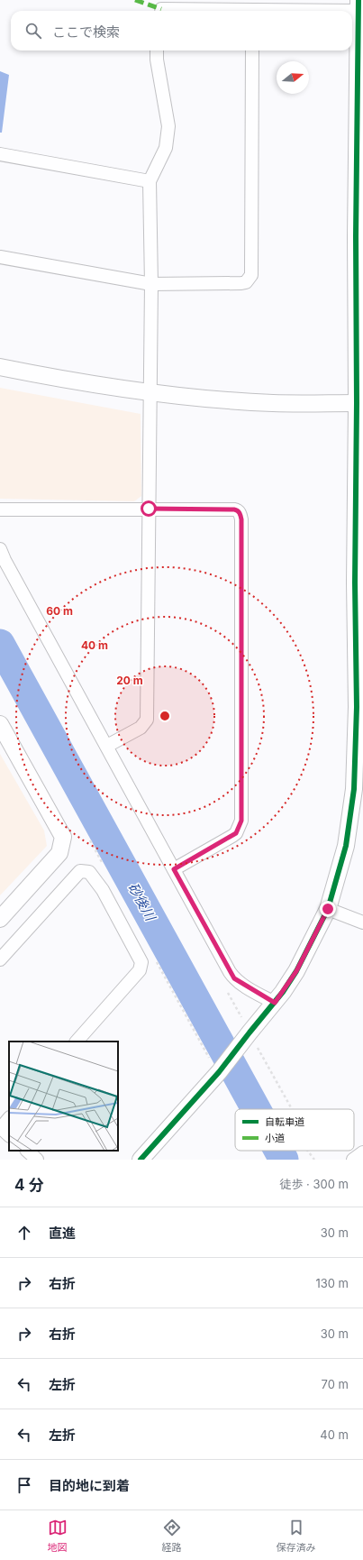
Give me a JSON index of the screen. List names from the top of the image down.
{
  "water": ["砂後川"],
  "legend": ["自転車道", "小道"],
  "north": "right",
  "page": {
    "search": "ここで検索",
    "heading": ["4 分", "徒歩 · 300 m"],
    "list": [
      ["直進", "30 m"],
      ["右折", "130 m"],
      ["右折", "30 m"],
      ["左折", "70 m"],
      ["左折", "40 m"],
      "目的地に到着"
    ],
    "nav": ["地図", "経路", "保存済み"]
  },
  "rings": ["60 m", "40 m", "20 m"]
}
